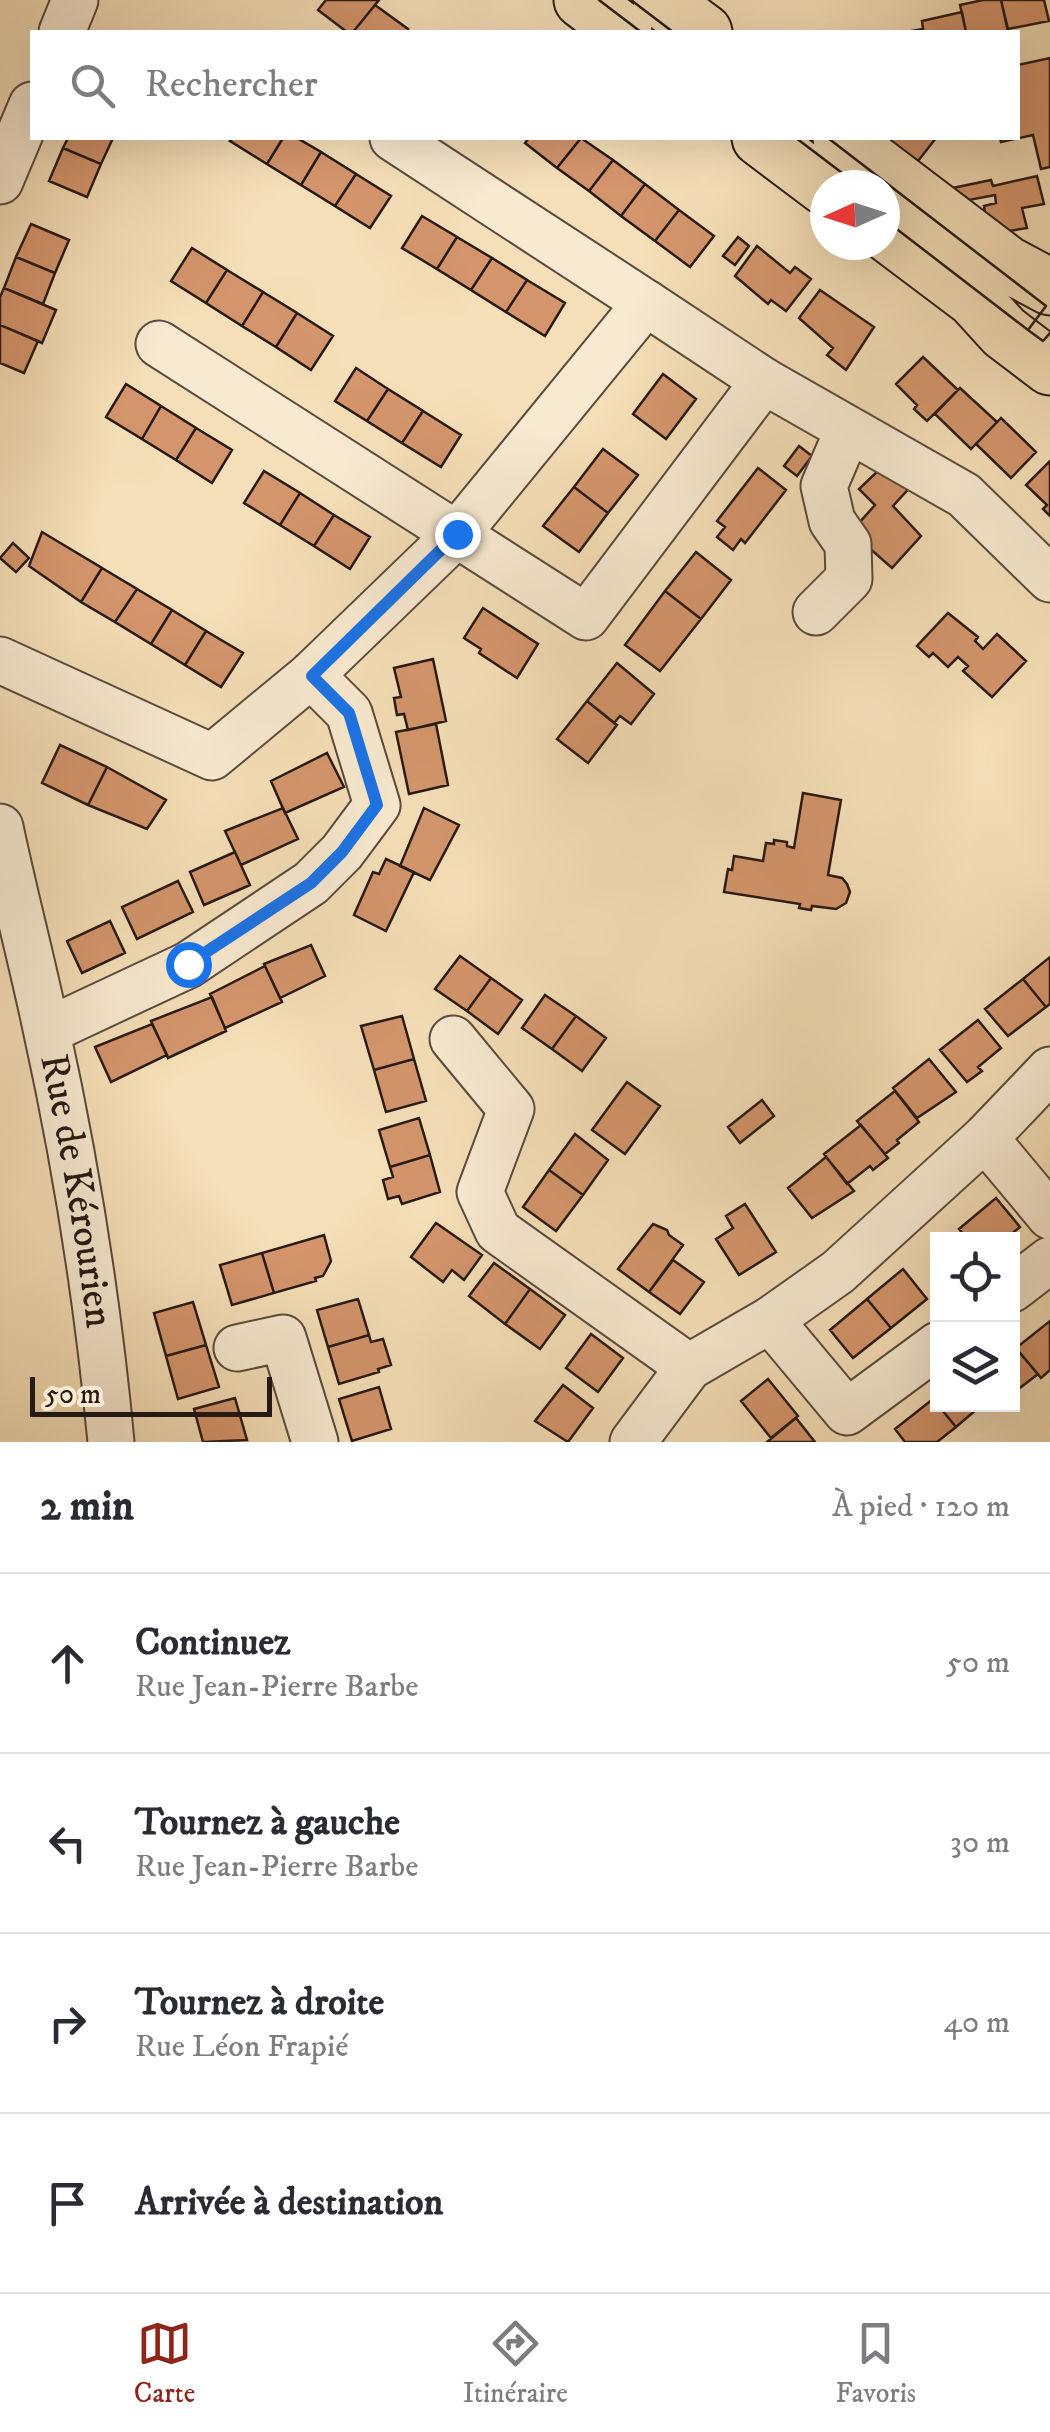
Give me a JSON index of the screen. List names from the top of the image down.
{
  "streets": {
    "street": ["Rue de Kérourien"]
  },
  "scale_bar": "50 m",
  "north": "left",
  "page": {
    "search": "Rechercher",
    "scale": "50 m",
    "heading": ["2 min", "À pied · 120 m"],
    "list": [
      ["Continuez", "Rue Jean-Pierre Barbe", "50 m"],
      ["Tournez à gauche", "Rue Jean-Pierre Barbe", "30 m"],
      ["Tournez à droite", "Rue Léon Frapié", "40 m"],
      "Arrivée à destination"
    ],
    "nav": ["Carte", "Itinéraire", "Favoris"]
  }
}
